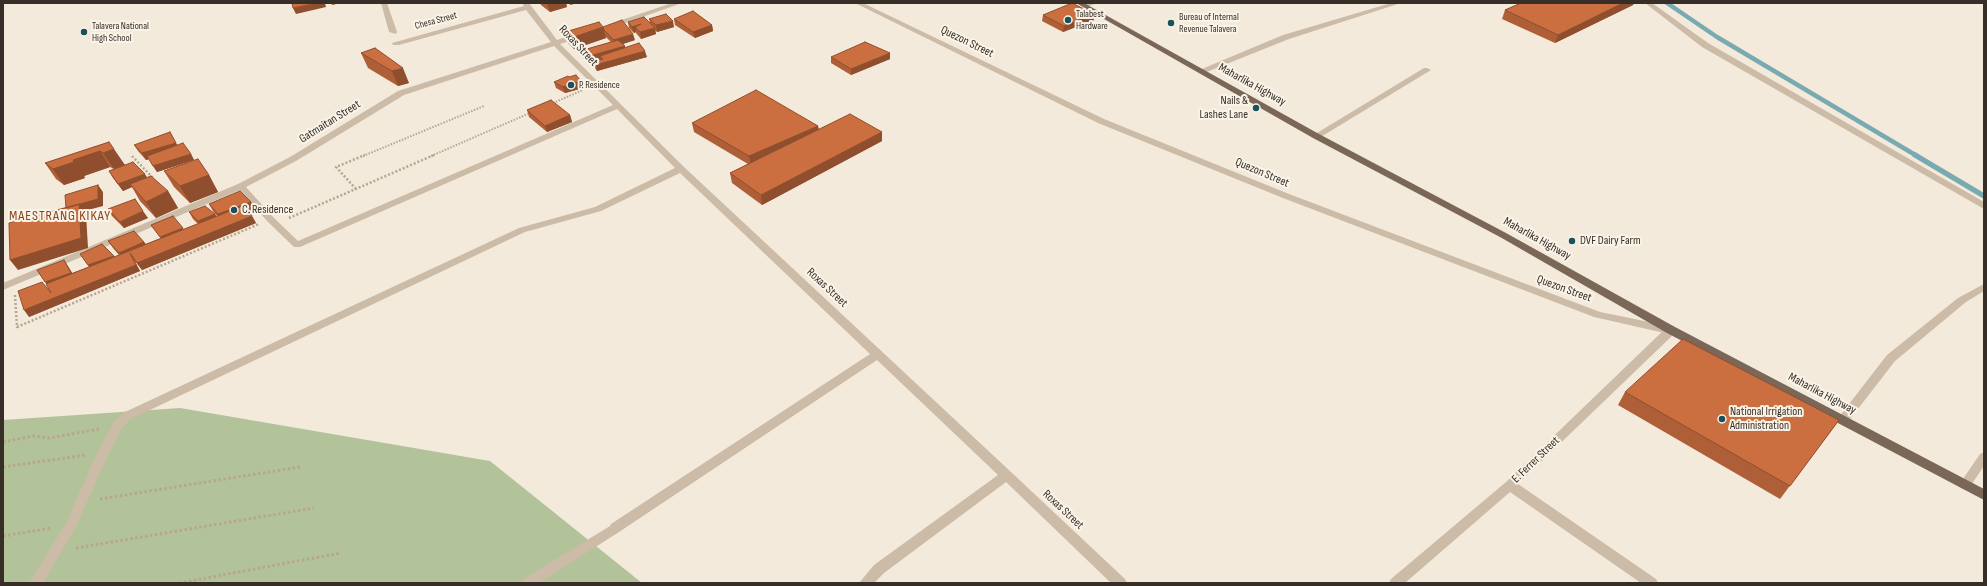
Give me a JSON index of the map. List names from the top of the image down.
{
  "streets": {
    "main road": ["Maharlika Highway"],
    "street": [
      "Chesa Street",
      "Quezon Street",
      "Roxas Street",
      "Gatmaitan Street",
      "E. Ferrer Street"
    ]
  },
  "crossings": [
    ["Chesa Street", "Roxas Street"],
    ["Quezon Street", "Maharlika Highway"],
    ["Quezon Street", "E. Ferrer Street"],
    ["Roxas Street", "Gatmaitan Street"],
    ["Maharlika Highway", "E. Ferrer Street"]
  ],
  "districts": ["MAESTRANG KIKAY"],
  "places": [
    "Talabest Hardware",
    "Bureau of Internal Revenue Talavera",
    "Talavera National High School",
    "P. Residence",
    "Nails & Lashes Lane",
    "C. Residence",
    "DVF Dairy Farm",
    "National Irrigation Administration"
  ]
}
